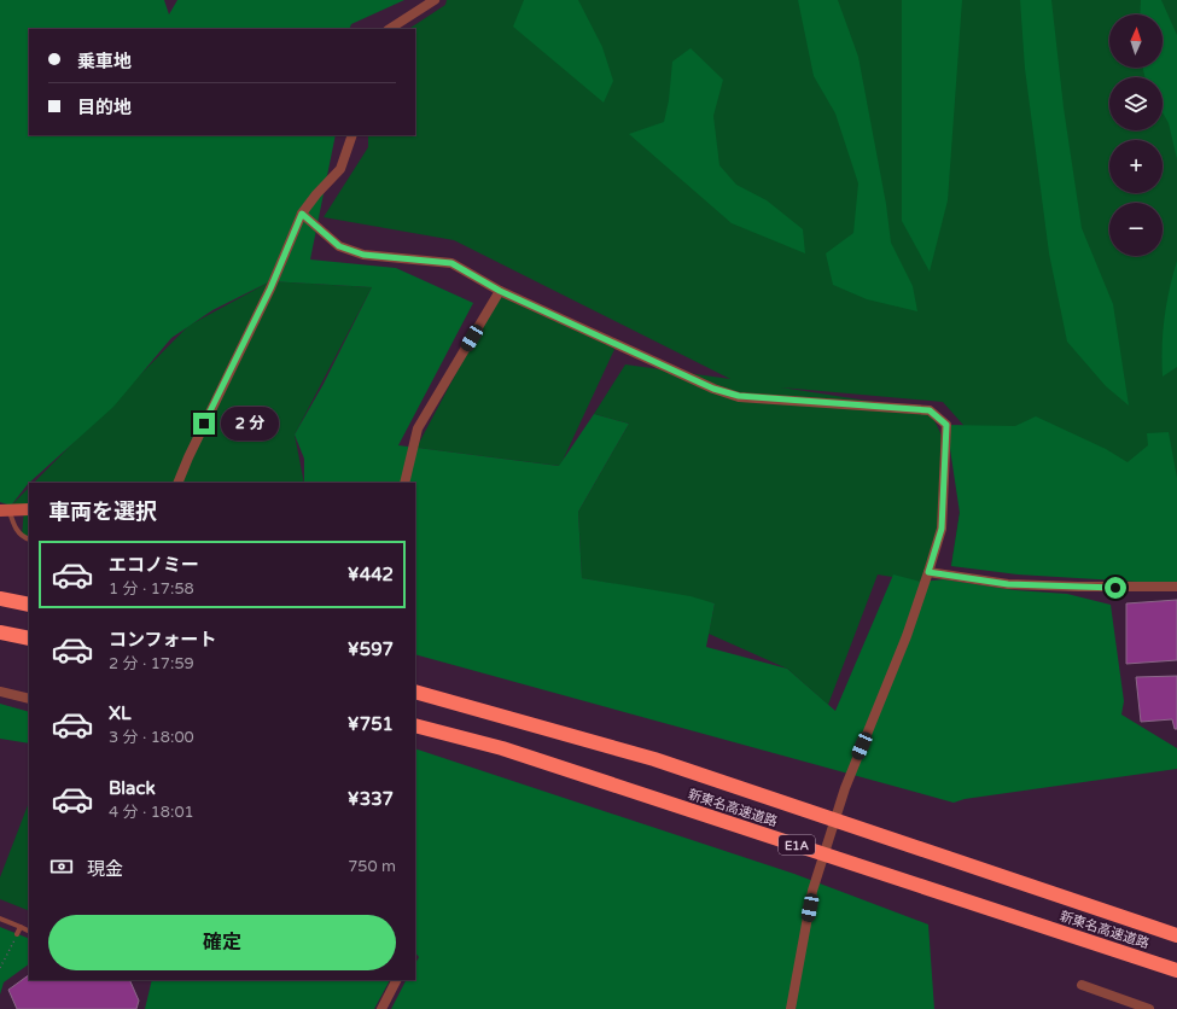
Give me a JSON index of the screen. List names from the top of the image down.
{
  "streets": {
    "highway": ["新東名高速道路", "E1A"]
  },
  "north": "top",
  "page": {
    "map_buttons": ["+", "−"],
    "banner": ["乗車地", "目的地"],
    "bubble": "2 分",
    "heading": "車両を選択",
    "list": [
      {
        "name": "エコノミー",
        "note": "1 分 · 17:58",
        "value": "¥442"
      },
      {
        "name": "コンフォート",
        "note": "2 分 · 17:59",
        "value": "¥597"
      },
      {
        "name": "XL",
        "note": "3 分 · 18:00",
        "value": "¥751"
      },
      {
        "name": "Black",
        "note": "4 分 · 18:01",
        "value": "¥337"
      }
    ],
    "pay": ["現金", "750 m"],
    "buttons": "確定"
  }
}
